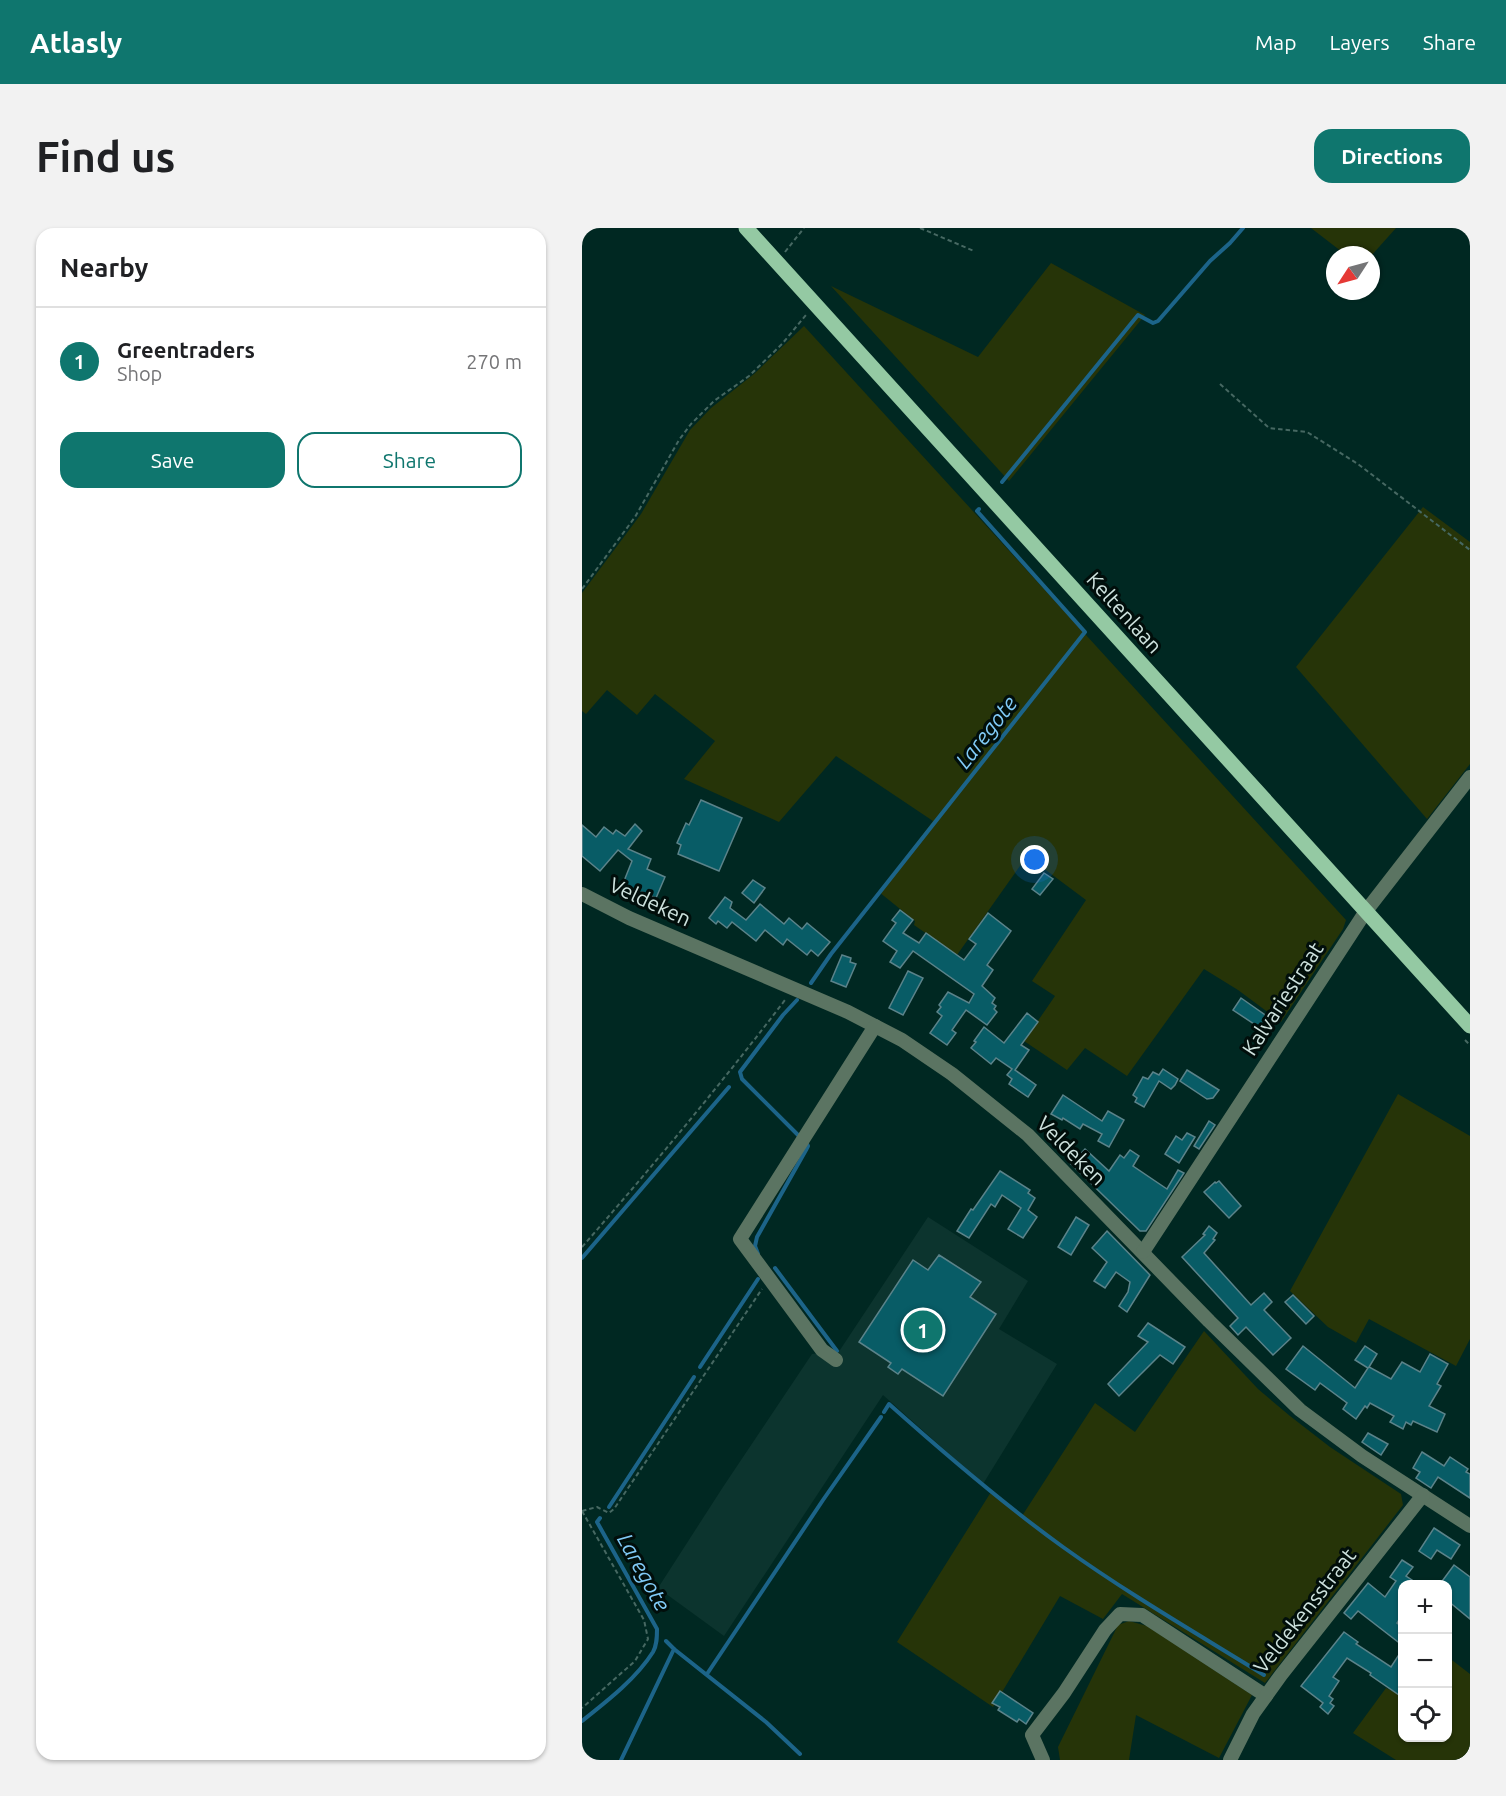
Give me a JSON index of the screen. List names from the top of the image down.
{
  "streets": {
    "main road": ["Keltenlaan"],
    "street": ["Veldeken", "Kalvariestraat", "Veldekensstraat"]
  },
  "crossings": [
    ["Keltenlaan", "Kalvariestraat"],
    ["Veldeken", "Kalvariestraat"],
    ["Veldeken", "Veldekensstraat"]
  ],
  "water": ["Laregote"],
  "north": "bottom left",
  "page": {
    "header": "Atlasly",
    "nav": ["Map", "Layers", "Share"],
    "buttons": [
      "Directions",
      ["Save", "Share"]
    ],
    "title": "Find us",
    "heading": "Nearby",
    "list": [
      {
        "mark": "1",
        "name": "Greentraders",
        "note": "Shop",
        "value": "270 m"
      }
    ],
    "pins": "1",
    "map_buttons": ["+", "−"]
  }
}
